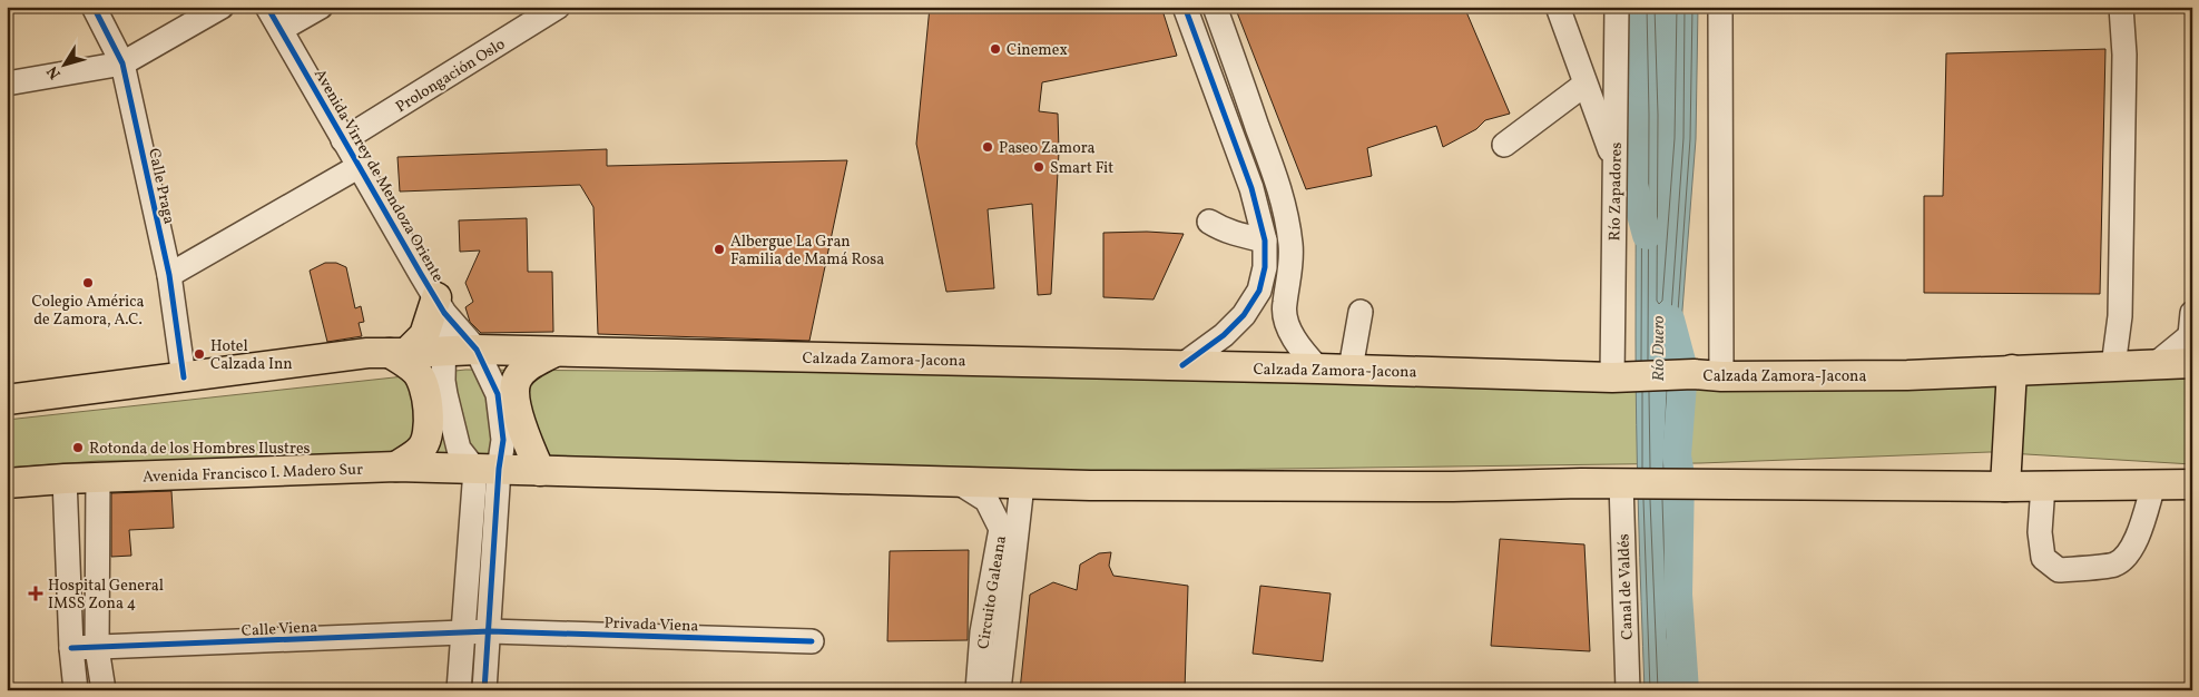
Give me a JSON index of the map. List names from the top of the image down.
{
  "streets": {
    "main road": ["Calzada Zamora-Jacona", "Avenida Francisco I. Madero Sur"],
    "street": [
      "Prolongación Oslo",
      "Avenida Virrey de Mendoza Oriente",
      "Calle Praga",
      "Río Zapadores",
      "Canal de Valdés",
      "Circuito Galeana",
      "Privada Viena",
      "Calle Viena"
    ]
  },
  "crossings": [
    ["Prolongación Oslo", "Avenida Virrey de Mendoza Oriente"],
    ["Avenida Virrey de Mendoza Oriente", "Calzada Zamora-Jacona"],
    ["Avenida Virrey de Mendoza Oriente", "Avenida Francisco I. Madero Sur"],
    ["Río Zapadores", "Calzada Zamora-Jacona"],
    ["Privada Viena", "Calle Viena"]
  ],
  "water": ["Río Duero"],
  "places": {
    "other": [
      "Cinemex",
      "Paseo Zamora",
      "Smart Fit",
      "Albergue La Gran Familia de Mamá Rosa",
      "Colegio América de Zamora, A.C.",
      "Hotel Calzada Inn",
      "Rotonda de los Hombres Ilustres"
    ],
    "health": ["Hospital General IMSS Zona 4"]
  },
  "north": "bottom left"
}
